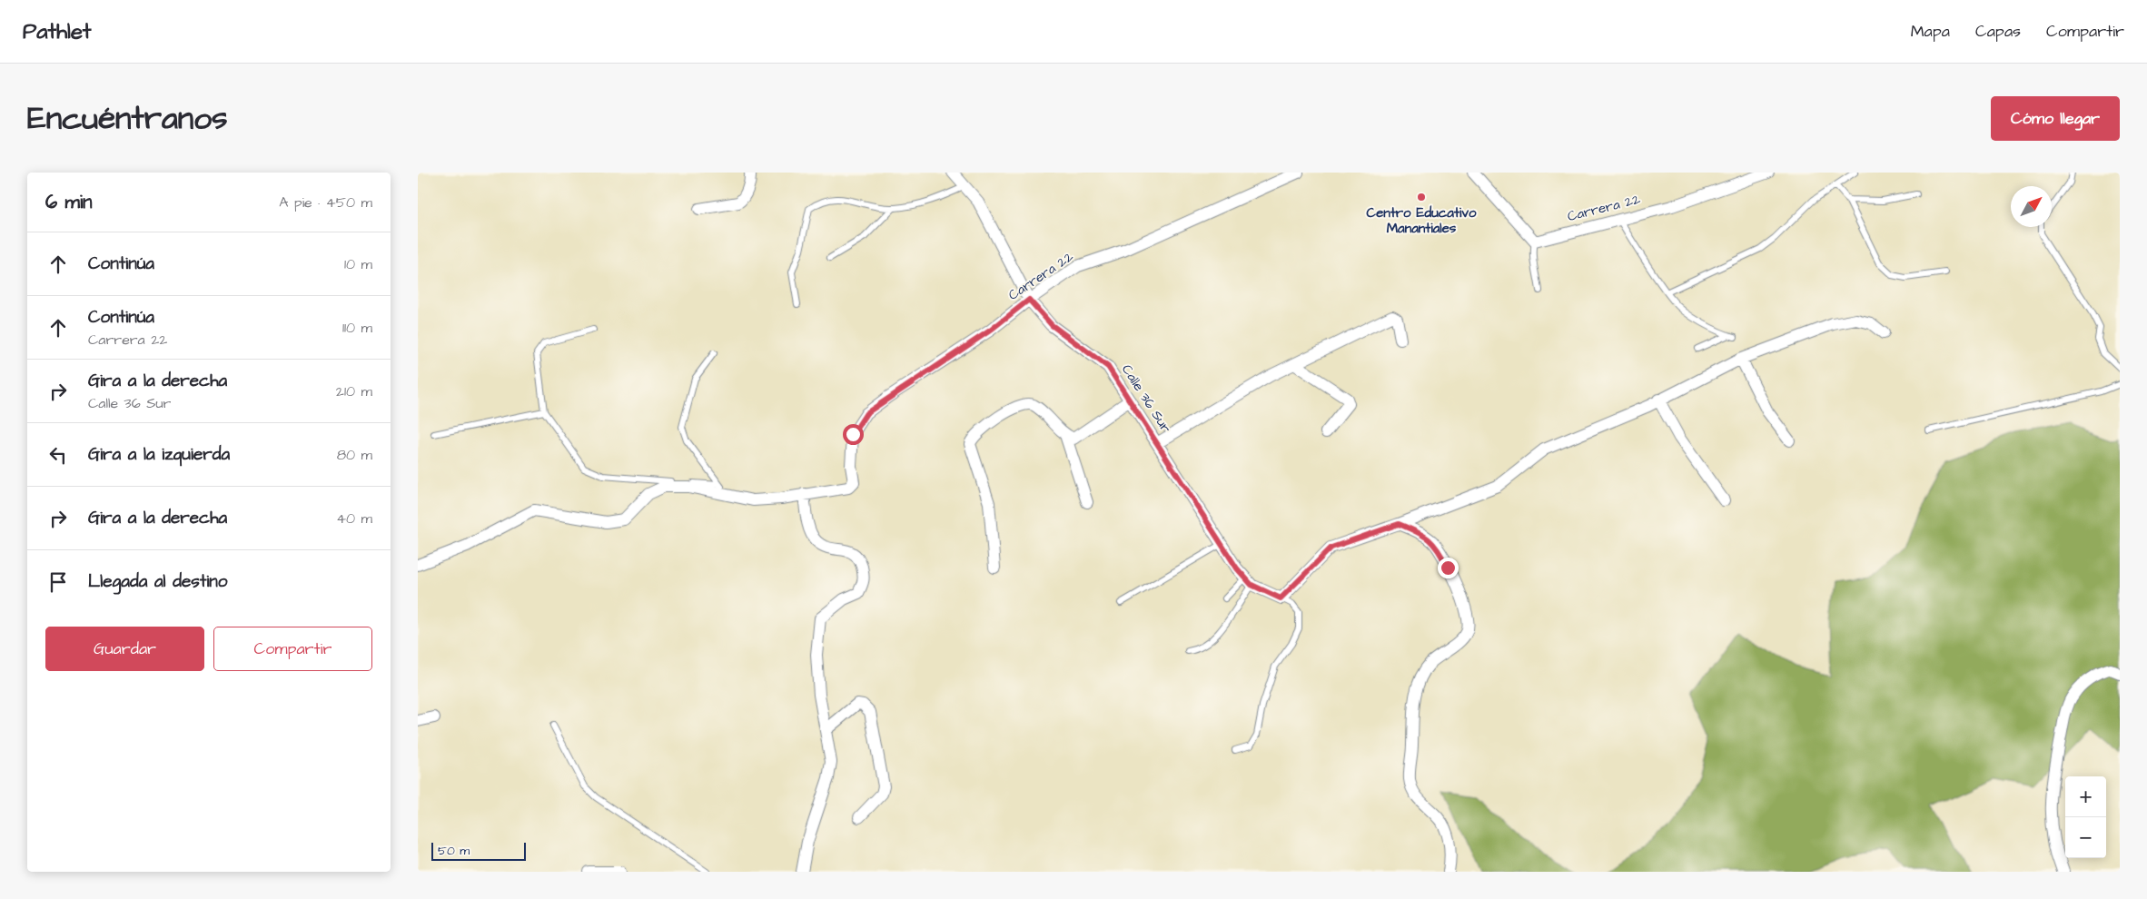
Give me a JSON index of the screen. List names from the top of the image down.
{
  "streets": {
    "street": ["Carrera 22", "Calle 36 Sur"]
  },
  "crossings": [
    ["Carrera 22", "Calle 36 Sur"]
  ],
  "places": ["Centro Educativo Manantiales"],
  "scale_bar": "50 m",
  "north": "top right",
  "page": {
    "header": "Pathlet",
    "nav": ["Mapa", "Capas", "Compartir"],
    "title": "Encuéntranos",
    "buttons": [
      "Cómo llegar",
      ["Guardar", "Compartir"]
    ],
    "heading": ["6 min", "A pie · 450 m"],
    "list": [
      ["Continúa", "10 m"],
      ["Continúa", "Carrera 22", "110 m"],
      ["Gira a la derecha", "Calle 36 Sur", "210 m"],
      ["Gira a la izquierda", "80 m"],
      ["Gira a la derecha", "40 m"],
      "Llegada al destino"
    ],
    "map_buttons": ["+", "−"],
    "scale": "50 m"
  }
}
